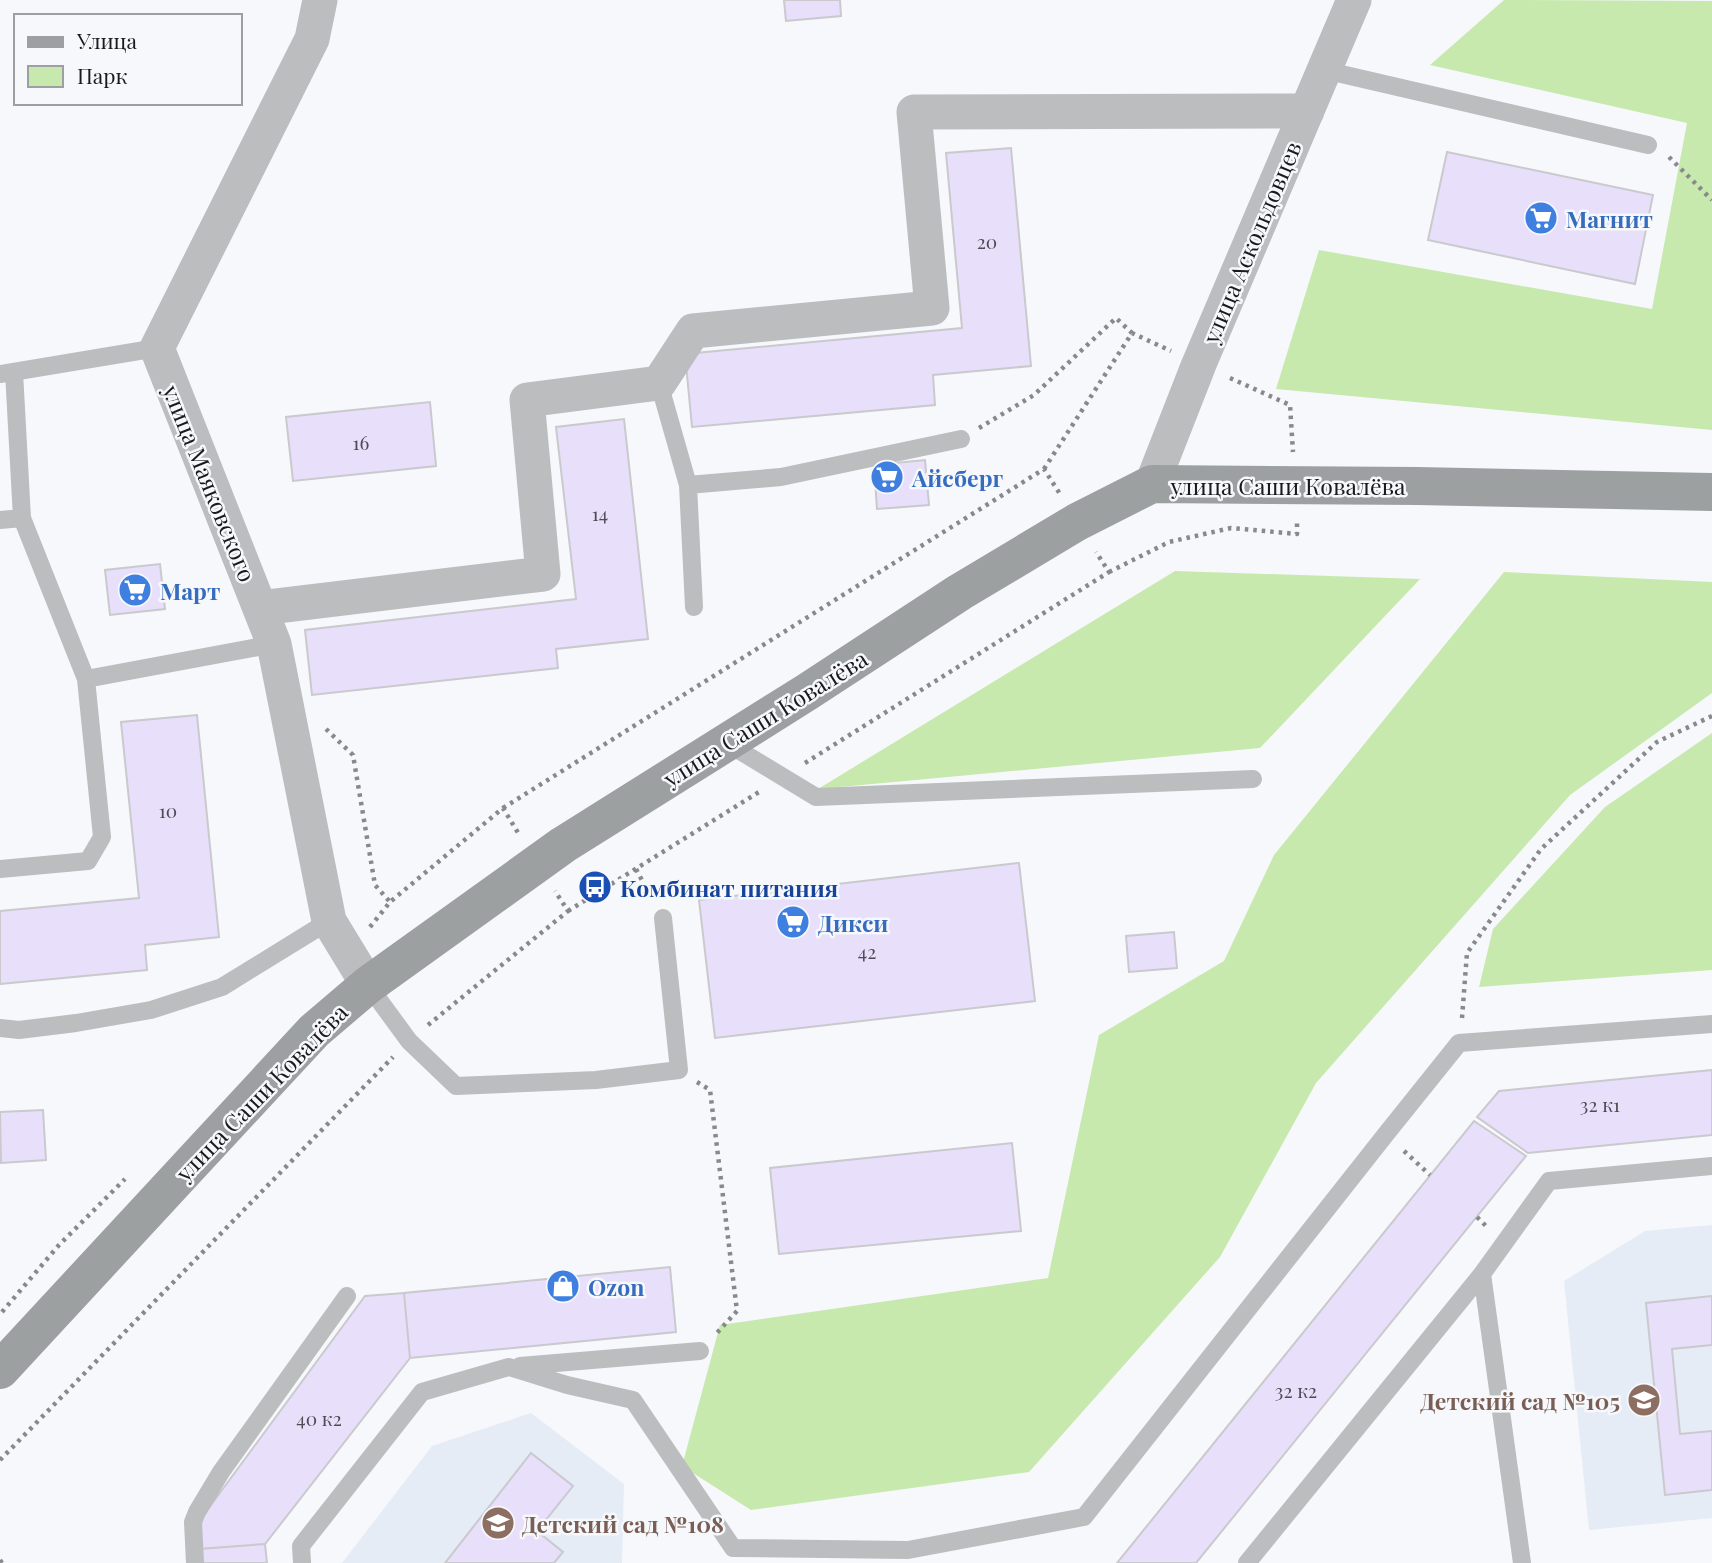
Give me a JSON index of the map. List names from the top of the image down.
{
  "streets": {
    "street": ["улица Аскольдовцев", "улица Маяковского", "улица Саши Ковалёва"]
  },
  "crossings": [
    ["улица Аскольдовцев", "улица Саши Ковалёва"],
    ["улица Маяковского", "улица Саши Ковалёва"]
  ],
  "places": {
    "supermarket": [
      "Магнит",
      "Айсберг",
      "Март",
      "Дикси"
    ],
    "bus stop": ["Комбинат питания"],
    "shop": ["Ozon"],
    "school or university": ["Детский сад №105", "Детский сад №108"]
  },
  "house_numbers": [
    "20",
    "16",
    "14",
    "10",
    "42",
    "32 к1",
    "32 к2",
    "40 к2"
  ],
  "legend": ["Улица", "Парк"]
}
